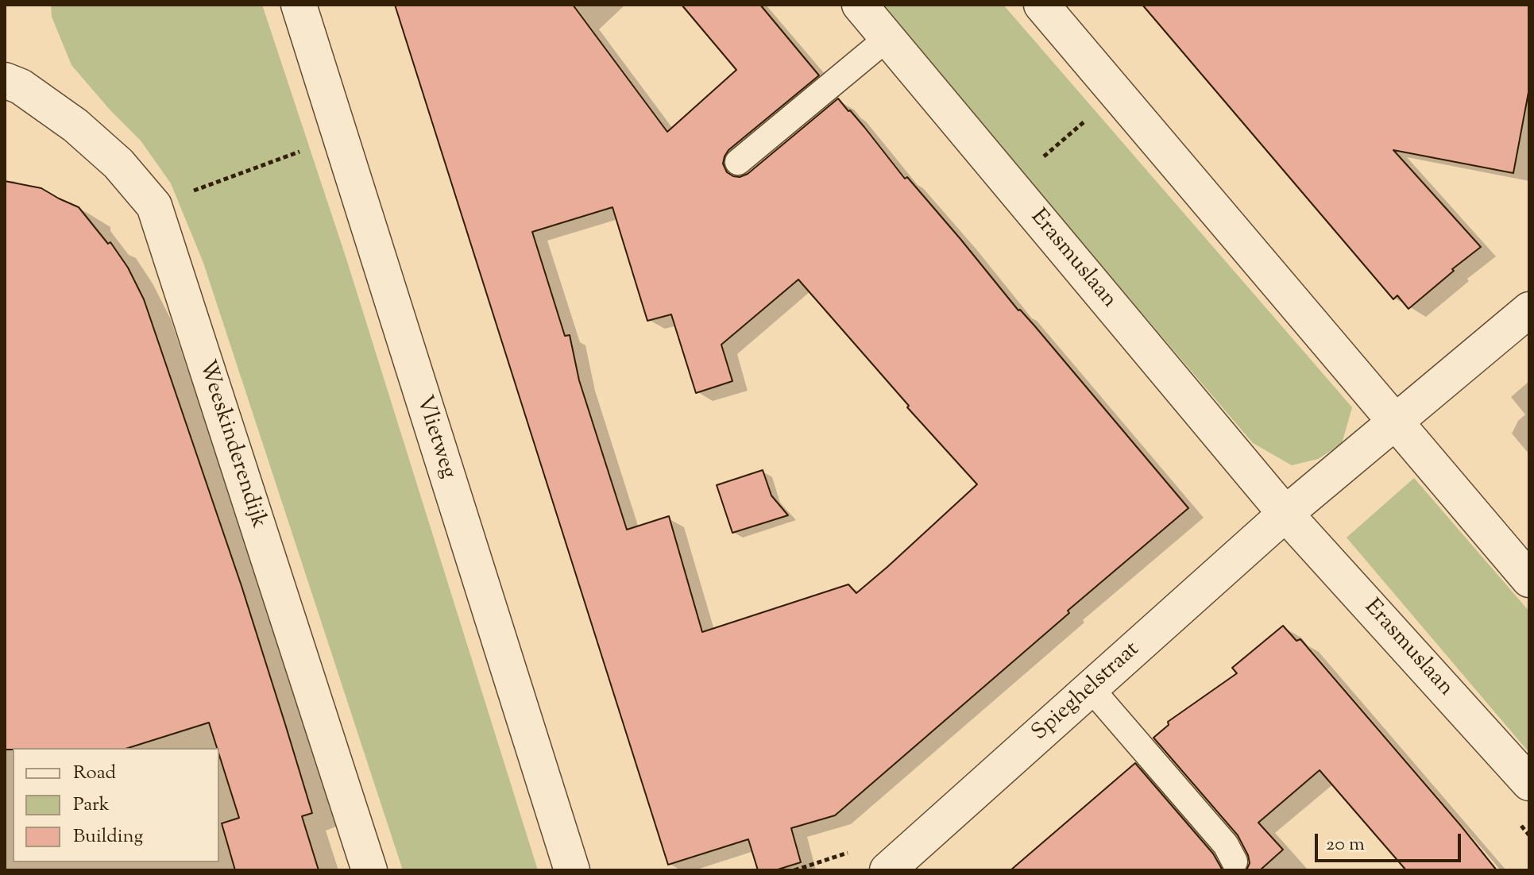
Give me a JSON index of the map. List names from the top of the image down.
{
  "streets": {
    "street": [
      "Erasmuslaan",
      "Vlietweg",
      "Weeskinderendijk",
      "Spieghelstraat"
    ]
  },
  "crossings": [
    ["Erasmuslaan", "Spieghelstraat"]
  ],
  "legend": ["Road", "Park", "Building"],
  "scale_bar": "20 m"
}
